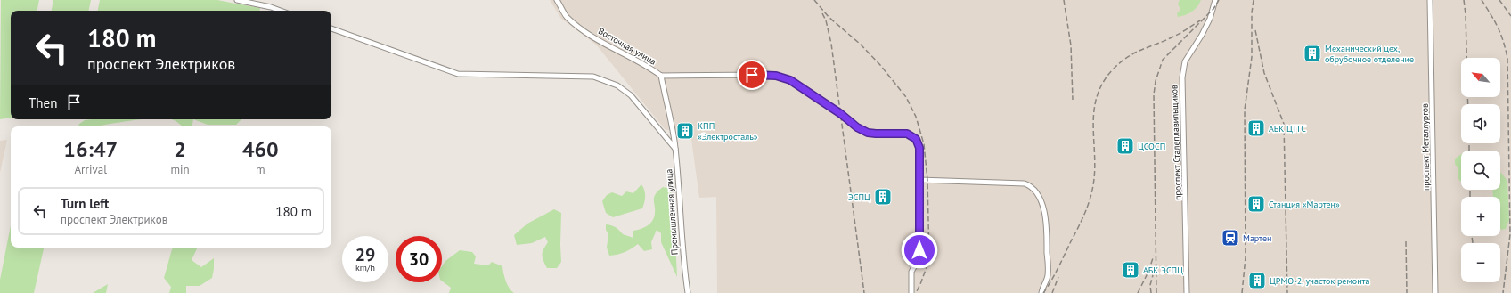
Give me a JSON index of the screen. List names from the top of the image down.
{
  "streets": {
    "street": [
      "Восточная улица",
      "проспект Сталеплавильщиков",
      "проспект Металлургов",
      "Промышленная улица"
    ]
  },
  "crossings": [
    ["Восточная улица", "Промышленная улица"]
  ],
  "places": {
    "building": [
      "Механический цех, обрубочное отделение",
      "АБК ЦТГС",
      "КПП «Электросталь»",
      "ЦСОСП",
      "ЭСПЦ",
      "Станция «Мартен»",
      "АБК ЭСПЦ",
      "ЦРМО-2, участок ремонта"
    ],
    "station": ["Мартен"]
  },
  "north": "top left",
  "page": {
    "turn": ["180 m", "проспект Электриков"],
    "map_buttons": ["+", "−"],
    "then": "Then",
    "eta": [
      "16:47",
      "Arrival",
      "2",
      "min",
      "460",
      "m"
    ],
    "list": [
      {
        "name": "Turn left",
        "note": "проспект Электриков",
        "value": "180 m"
      }
    ],
    "speed": "29 km/h",
    "limit": "30"
  }
}
